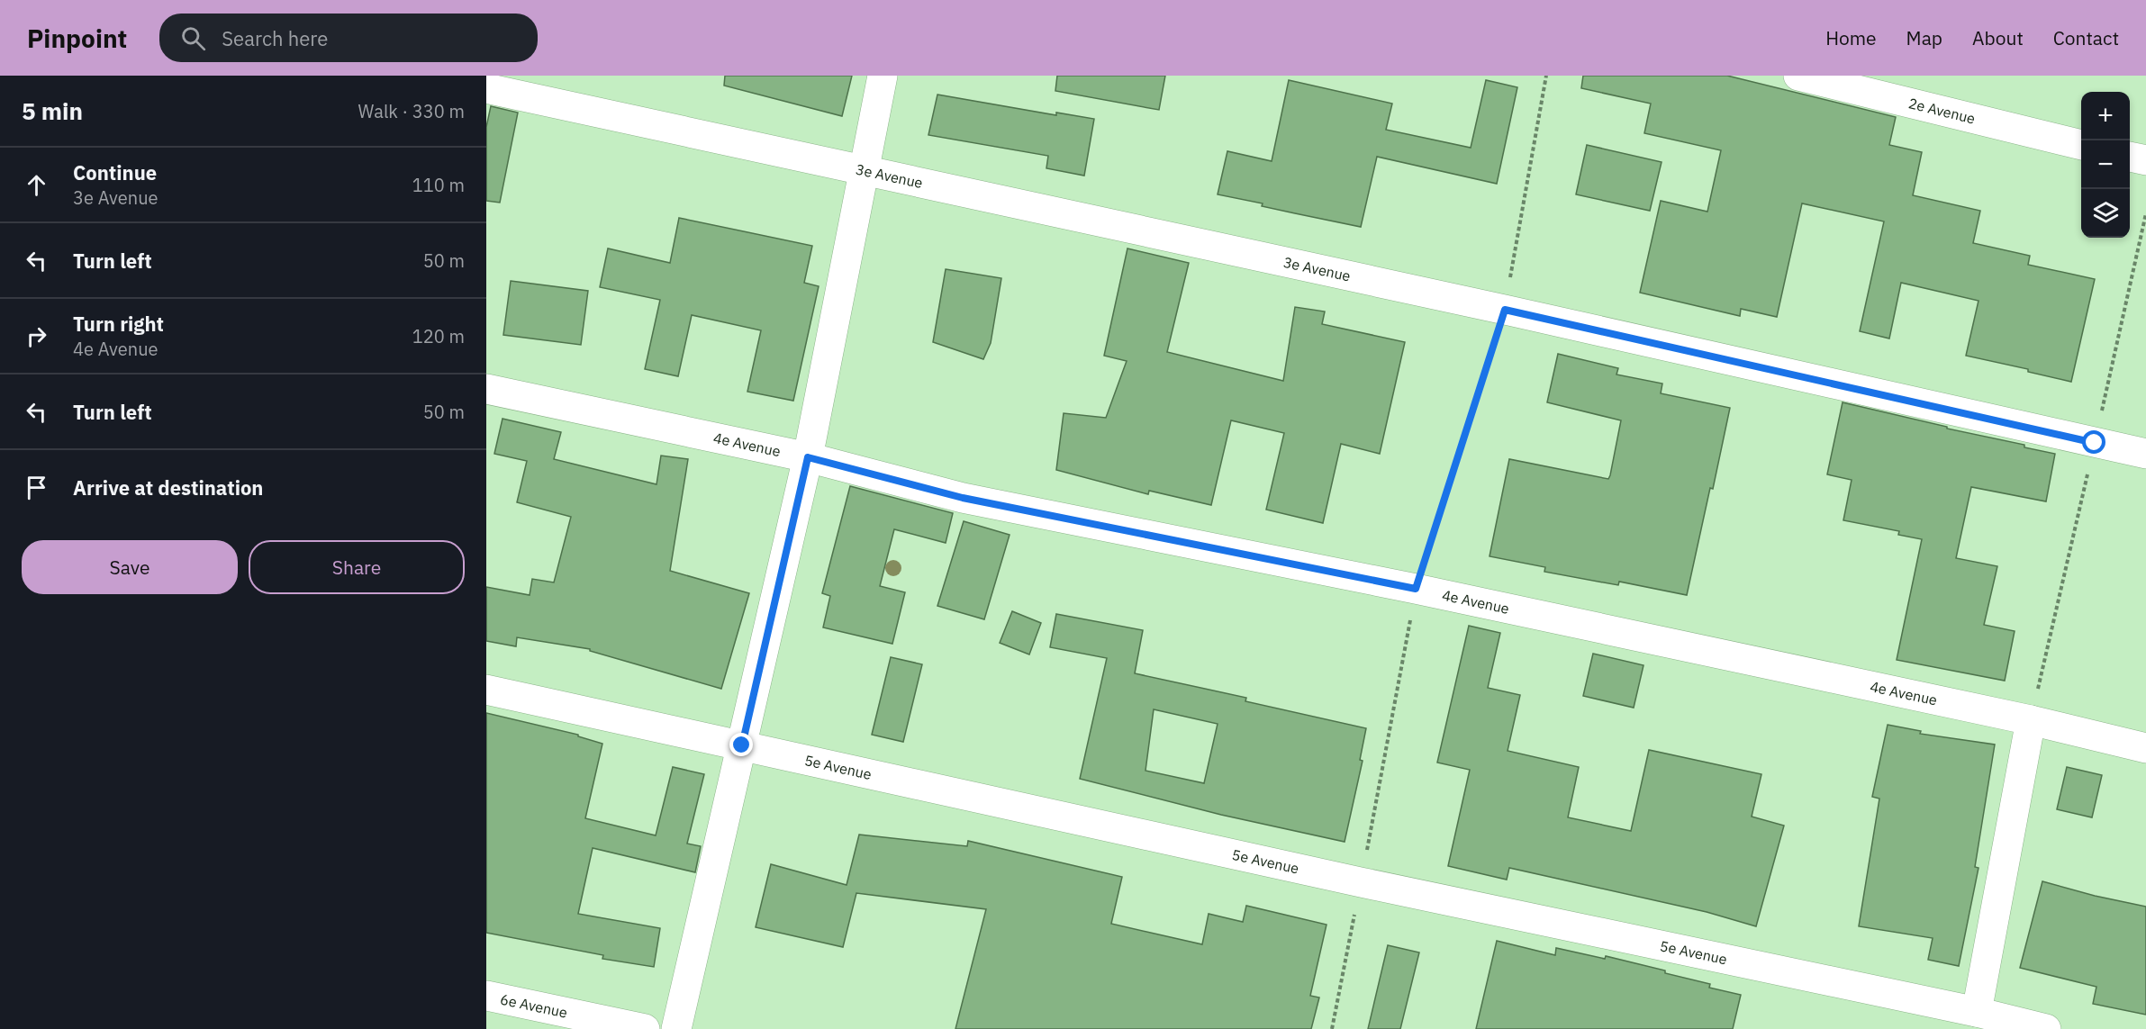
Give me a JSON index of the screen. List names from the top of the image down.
{
  "streets": {
    "street": [
      "2e Avenue",
      "3e Avenue",
      "4e Avenue",
      "5e Avenue",
      "6e Avenue"
    ]
  },
  "page": {
    "header": "Pinpoint",
    "search": "Search here",
    "nav": [
      "Home",
      "Map",
      "About",
      "Contact"
    ],
    "heading": ["5 min", "Walk · 330 m"],
    "map_buttons": ["+", "−"],
    "list": [
      ["Continue", "3e Avenue", "110 m"],
      ["Turn left", "50 m"],
      ["Turn right", "4e Avenue", "120 m"],
      ["Turn left", "50 m"],
      "Arrive at destination"
    ],
    "buttons": ["Save", "Share"]
  }
}
